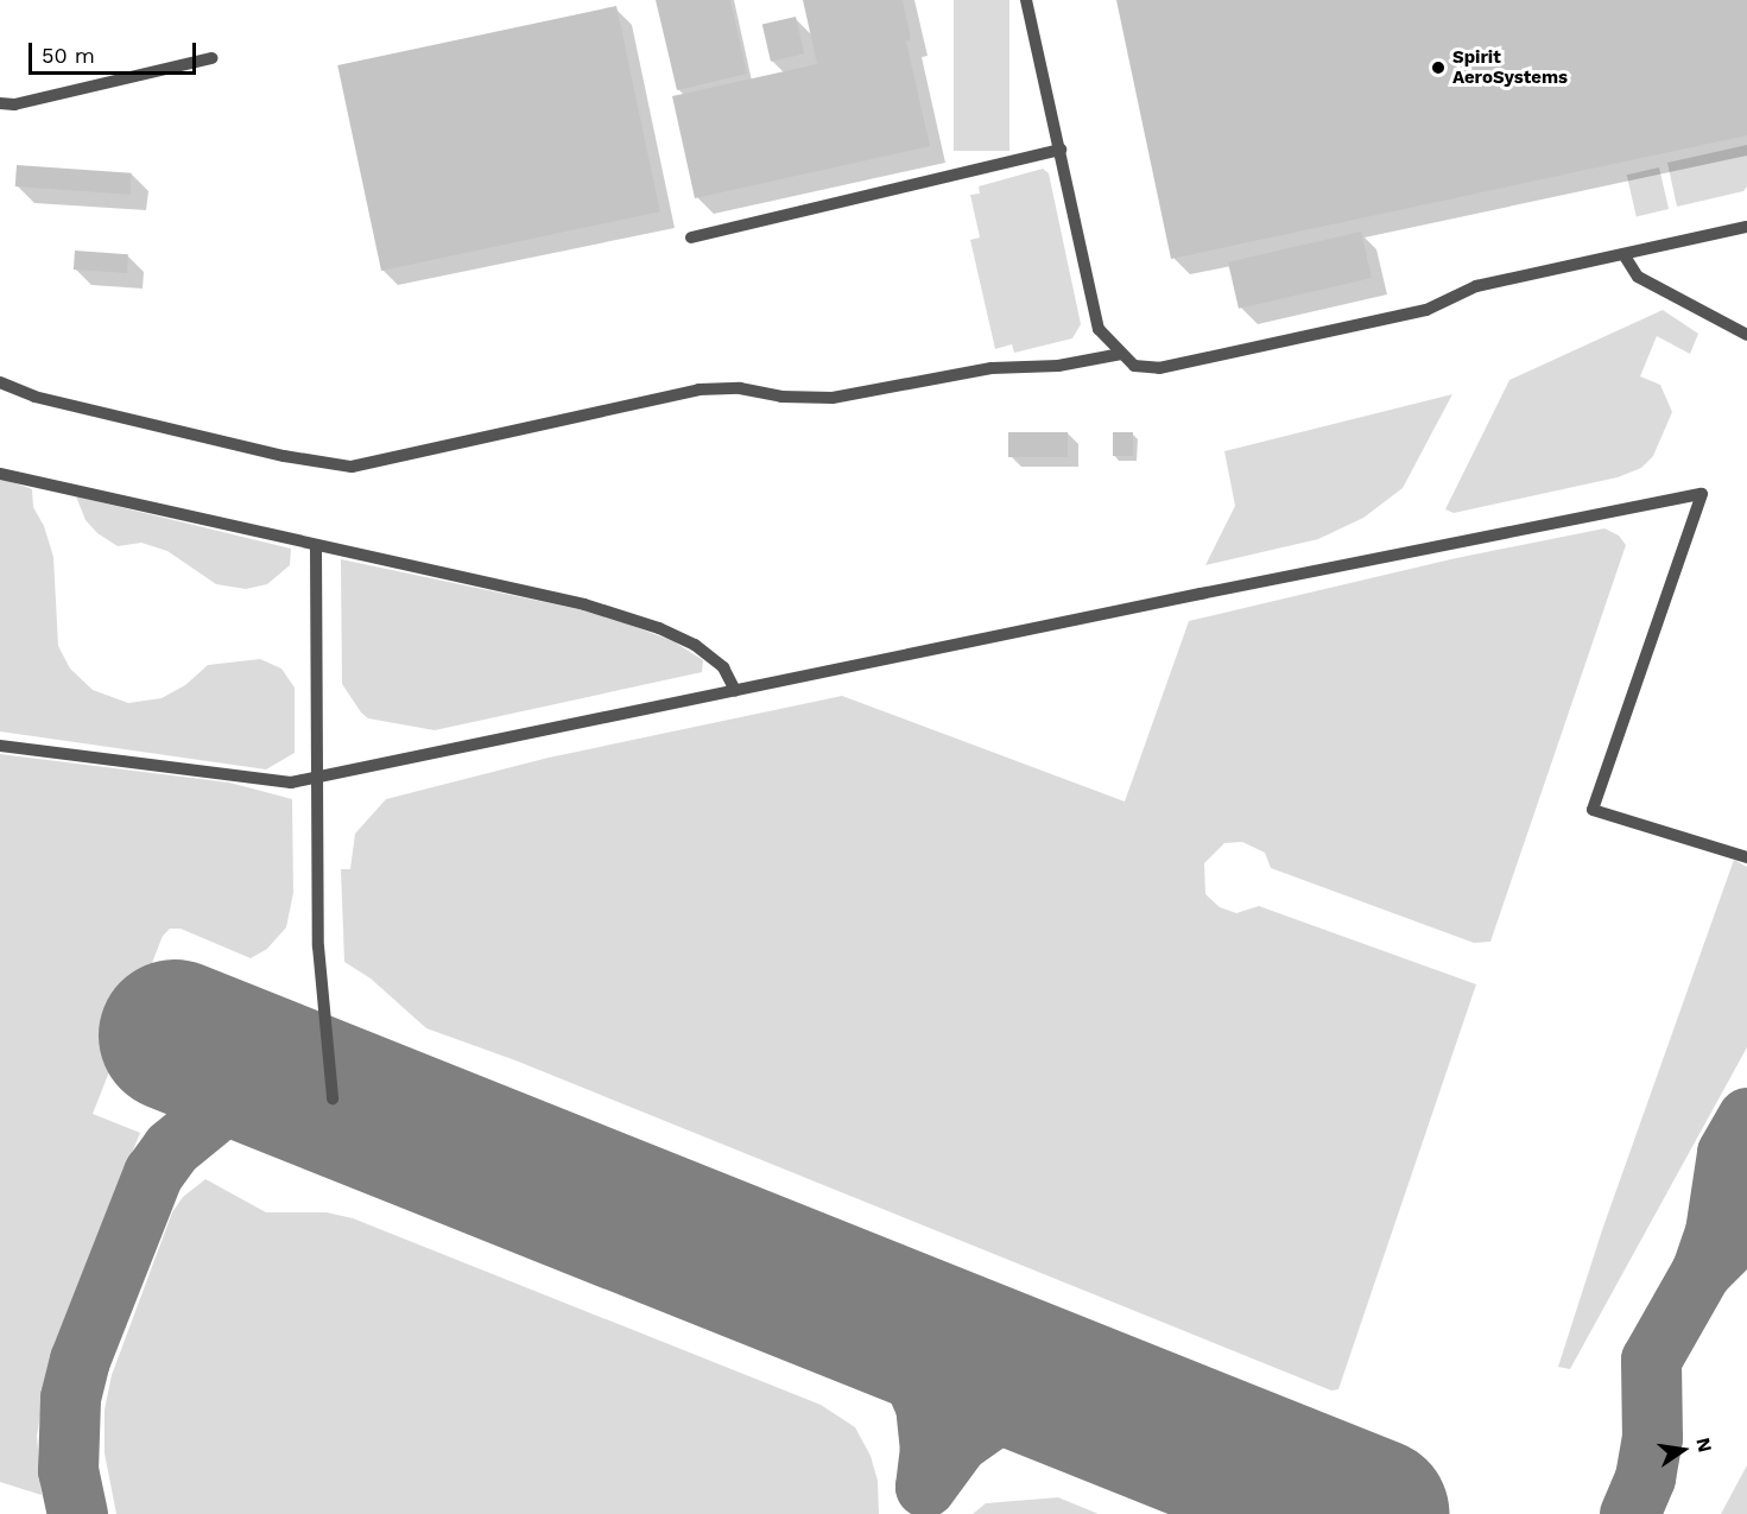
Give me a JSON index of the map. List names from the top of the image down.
{
  "places": ["Spirit AeroSystems"],
  "scale_bar": "50 m",
  "north": "right"
}
